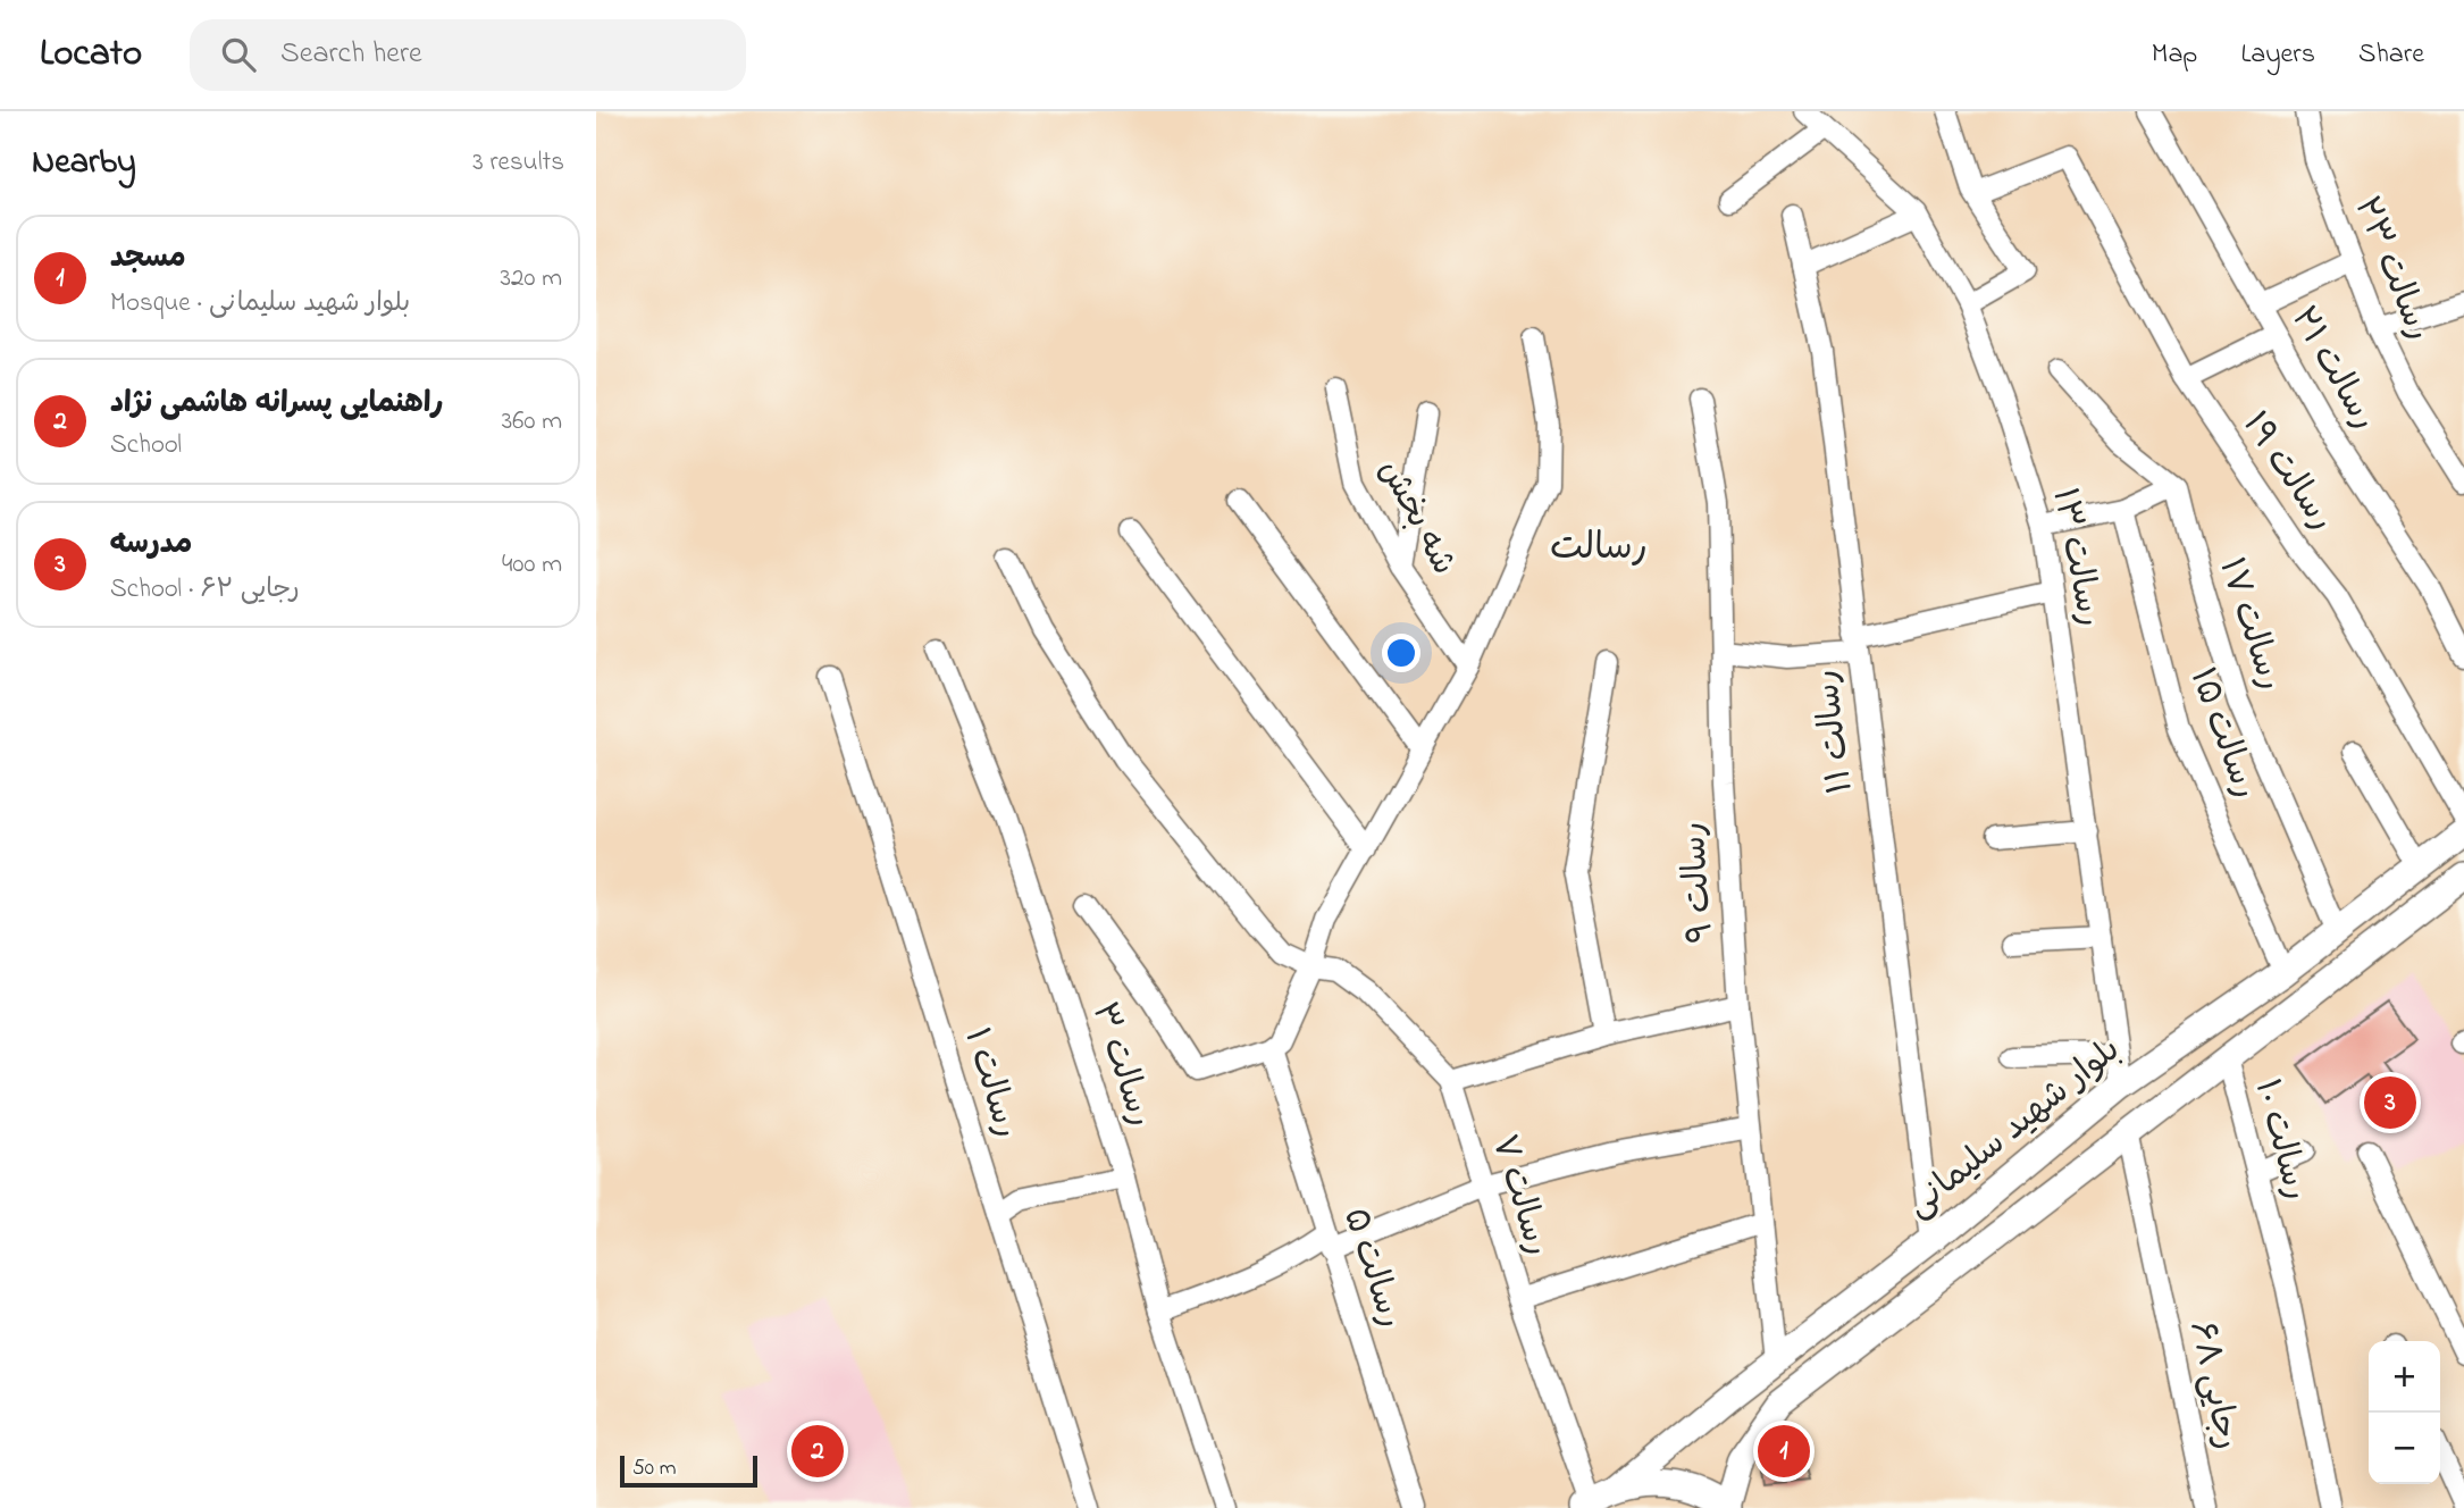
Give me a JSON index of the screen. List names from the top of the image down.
{
  "streets": {
    "main road": ["بلوار شهید سلیمانی"],
    "street": [
      "رسالت ۲۳",
      "رسالت ۲۱",
      "رسالت ۱۹",
      "شه بخش",
      "رسالت ۱۳",
      "رسالت ۱۷",
      "رسالت ۱۱",
      "رسالت ۱۵",
      "رسالت ۹",
      "رسالت ۳",
      "رسالت ۱",
      "رسالت ۱۰",
      "رسالت ۷",
      "رسالت ۵",
      "رجایی ۶۸"
    ]
  },
  "crossings": [
    ["رسالت ۱۳", "بلوار شهید سلیمانی"],
    ["رسالت ۱۷", "بلوار شهید سلیمانی"],
    ["رسالت ۱۱", "بلوار شهید سلیمانی"],
    ["رسالت ۱۵", "بلوار شهید سلیمانی"],
    ["رسالت ۹", "بلوار شهید سلیمانی"],
    ["بلوار شهید سلیمانی", "رسالت ۱۰"],
    ["بلوار شهید سلیمانی", "رجایی ۶۸"]
  ],
  "districts": ["رسالت"],
  "scale_bar": "50 m",
  "page": {
    "header": "Locato",
    "search": "Search here",
    "nav": ["Map", "Layers", "Share"],
    "heading": ["Nearby", "3 results"],
    "list": [
      {
        "mark": "1",
        "name": "مسجد",
        "note": "Mosque · بلوار شهید سلیمانی",
        "value": "320 m"
      },
      {
        "mark": "2",
        "name": "راهنمایی پسرانه هاشمی نژاد",
        "note": "School",
        "value": "360 m"
      },
      {
        "mark": "3",
        "name": "مدرسه",
        "note": "School · رجایی ۶۲",
        "value": "400 m"
      }
    ],
    "pins": ["3", "1", "2"],
    "map_buttons": ["+", "−"],
    "scale": "50 m"
  }
}
